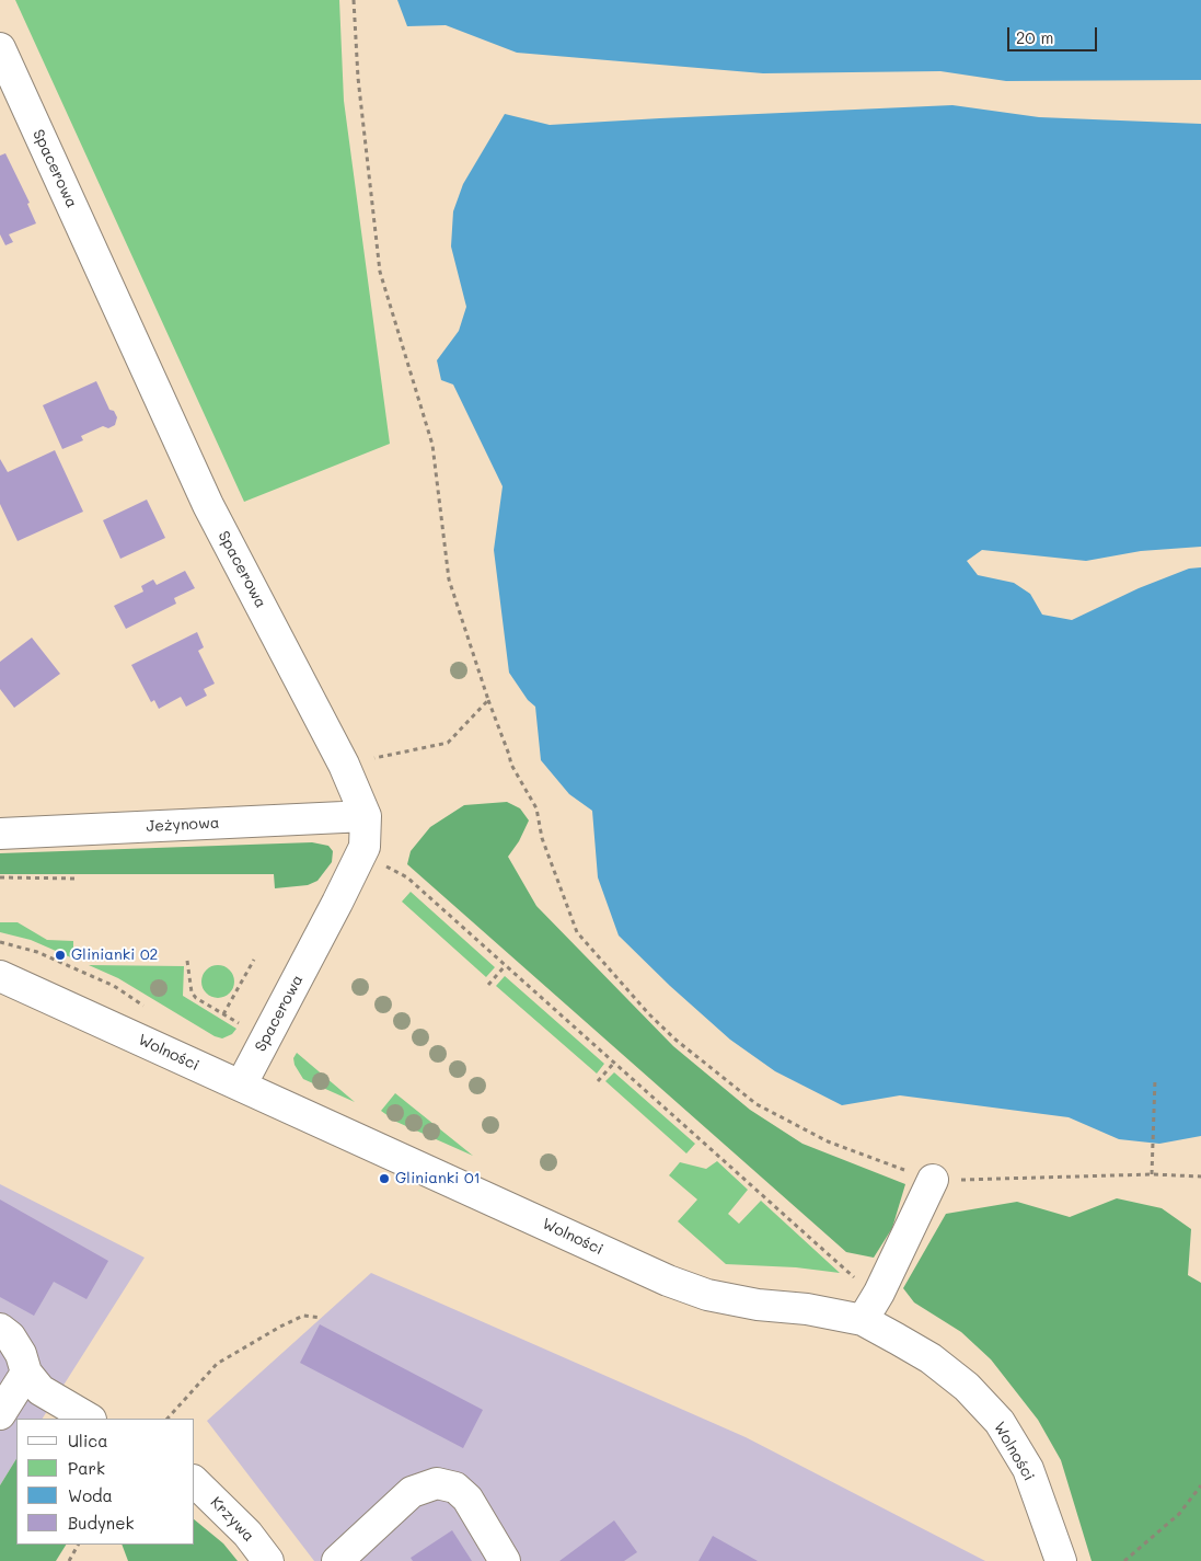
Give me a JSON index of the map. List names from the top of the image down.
{
  "streets": {
    "street": [
      "Spacerowa",
      "Jeżynowa",
      "Wolności",
      "Krzywa"
    ]
  },
  "crossings": [
    ["Spacerowa", "Jeżynowa"],
    ["Spacerowa", "Wolności"]
  ],
  "places": ["Glinianki 02", "Glinianki 01"],
  "legend": [
    "Ulica",
    "Park",
    "Woda",
    "Budynek"
  ],
  "scale_bar": "20 m"
}
